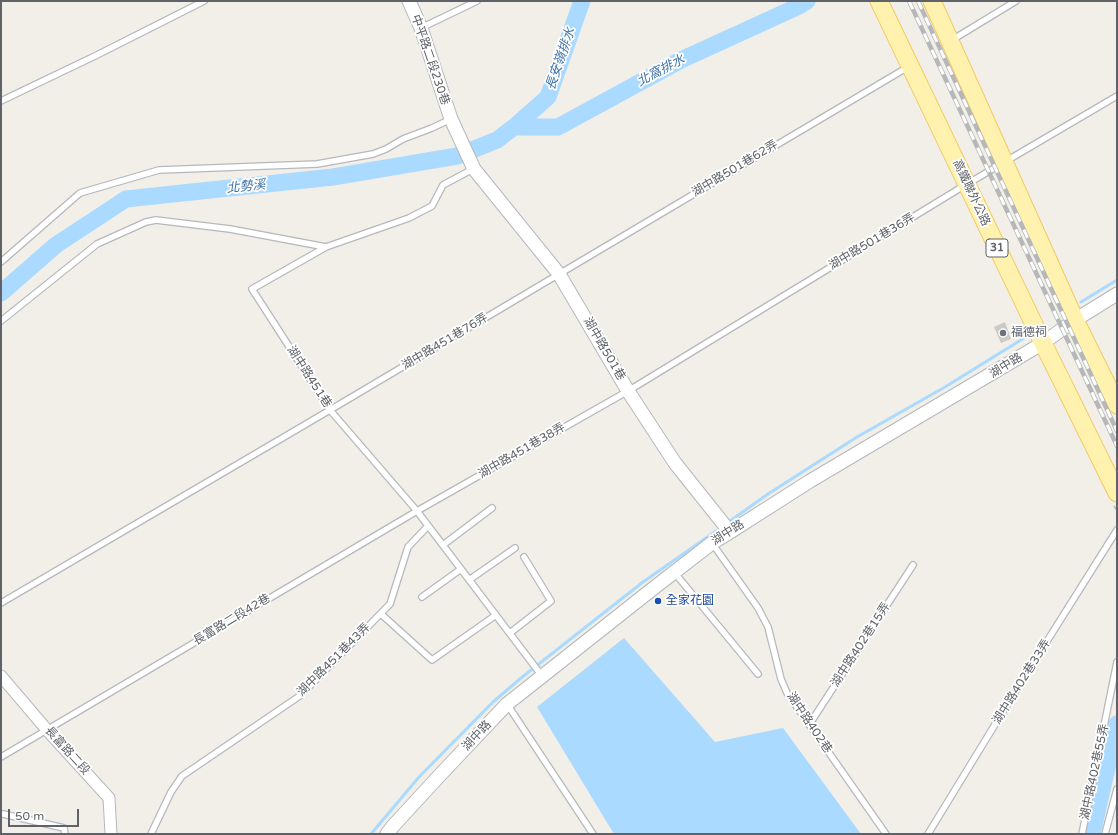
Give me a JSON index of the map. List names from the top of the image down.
{
  "streets": {
    "main road": ["高鐵聯外公路", "31"],
    "street": [
      "中平路二段230巷",
      "湖中路501巷",
      "湖中路",
      "長富路二段"
    ],
    "lane": [
      "湖中路501巷62弄",
      "湖中路501巷36弄",
      "湖中路451巷76弄",
      "湖中路451巷",
      "湖中路451巷38弄",
      "長富路二段42巷",
      "湖中路402巷15弄",
      "湖中路451巷43弄",
      "湖中路402巷33弄",
      "湖中路402巷",
      "湖中路402巷55弄"
    ]
  },
  "crossings": [
    ["中平路二段230巷", "湖中路501巷"],
    ["中平路二段230巷", "湖中路451巷"],
    ["湖中路501巷62弄", "高鐵聯外公路"],
    ["湖中路501巷62弄", "湖中路451巷76弄"],
    ["湖中路501巷62弄", "湖中路501巷"],
    ["高鐵聯外公路", "湖中路501巷36弄"],
    ["高鐵聯外公路", "湖中路"],
    ["湖中路501巷36弄", "湖中路501巷"],
    ["湖中路501巷36弄", "湖中路451巷38弄"],
    ["湖中路451巷76弄", "湖中路501巷"],
    ["湖中路451巷76弄", "湖中路451巷"],
    ["湖中路501巷", "湖中路"],
    ["湖中路501巷", "湖中路451巷"],
    ["湖中路501巷", "湖中路451巷38弄"],
    ["湖中路", "湖中路451巷"],
    ["湖中路", "湖中路402巷"],
    ["湖中路451巷", "湖中路451巷38弄"],
    ["湖中路451巷", "長富路二段42巷"],
    ["湖中路451巷", "湖中路451巷43弄"],
    ["湖中路451巷38弄", "長富路二段42巷"],
    ["長富路二段42巷", "長富路二段"],
    ["湖中路402巷15弄", "湖中路402巷"]
  ],
  "water": ["長安嶺排水", "北窩排水", "北勢溪"],
  "places": ["福德祠", "全家花園"],
  "scale_bar": "50 m"
}
